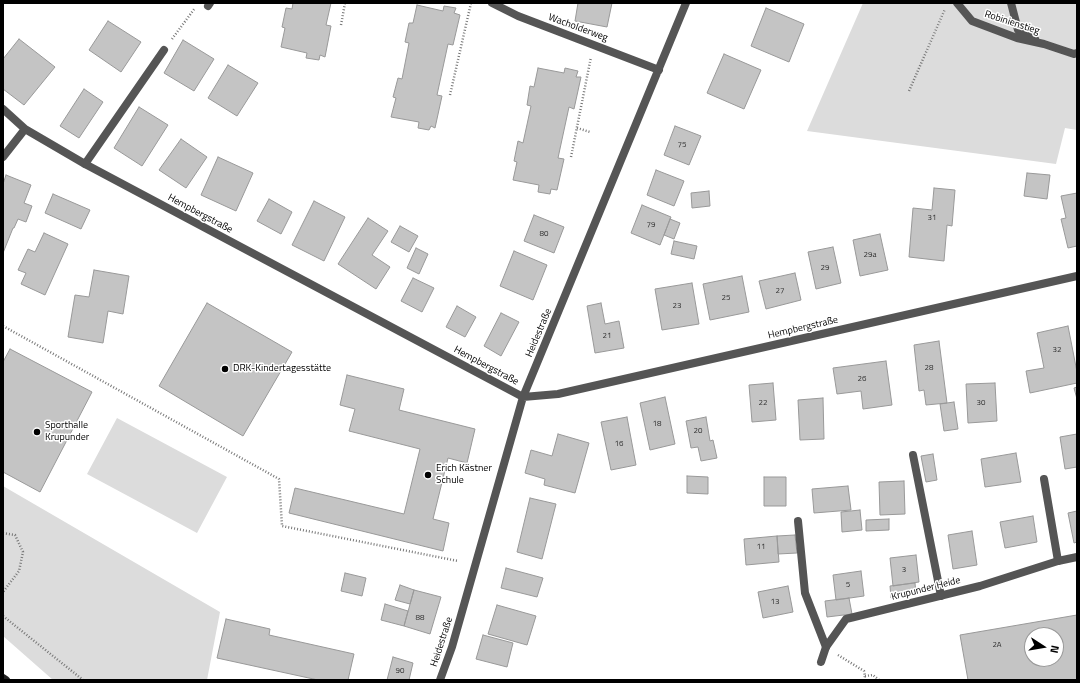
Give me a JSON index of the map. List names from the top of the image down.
{
  "streets": {
    "street": [
      "Robinienstieg",
      "Wacholderweg",
      "Hempbergstraße",
      "Heidestraße",
      "Krupunder Heide"
    ]
  },
  "crossings": [
    ["Wacholderweg", "Heidestraße"],
    ["Hempbergstraße", "Heidestraße"]
  ],
  "places": ["DRK-Kindertagesstätte", "Sporthalle Krupunder", "Erich Kästner Schule"],
  "house_numbers": [
    "75",
    "31",
    "79",
    "80",
    "29a",
    "29",
    "27",
    "25",
    "23",
    "21",
    "32",
    "28",
    "26",
    "22",
    "30",
    "18",
    "20",
    "16",
    "11",
    "3",
    "5",
    "13",
    "88",
    "2A",
    "90"
  ],
  "north": "right"
}
